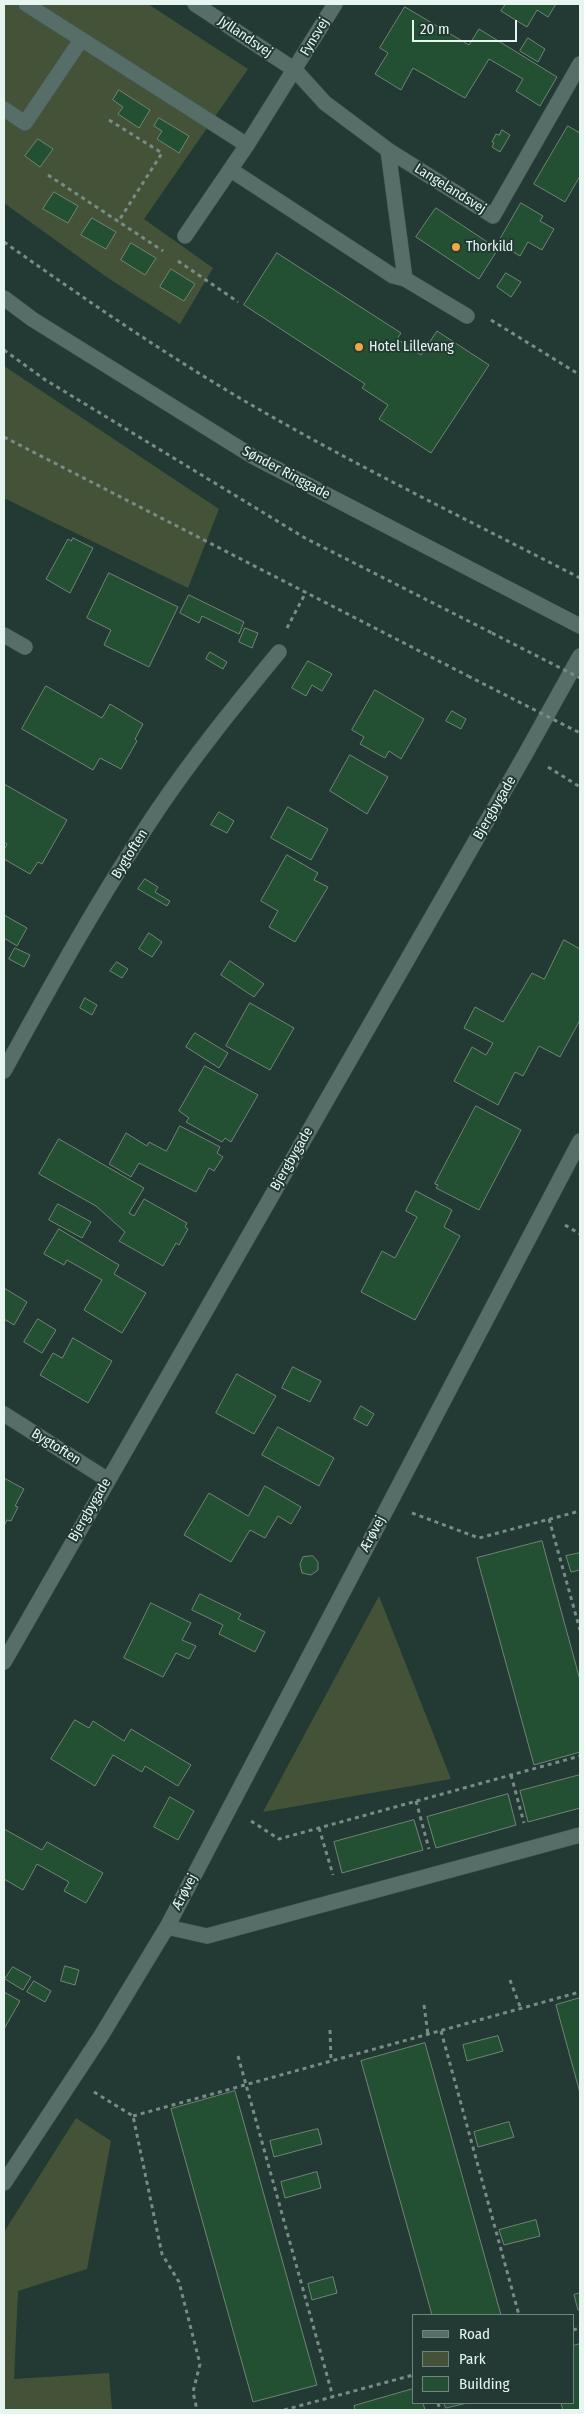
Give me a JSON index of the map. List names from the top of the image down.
{
  "streets": {
    "street": [
      "Jyllandsvej",
      "Fynsvej",
      "Langelandsvej",
      "Sønder Ringgade",
      "Bjergbygade",
      "Bygtoften",
      "Ærøvej"
    ]
  },
  "crossings": [
    ["Jyllandsvej", "Fynsvej"],
    ["Jyllandsvej", "Langelandsvej"],
    ["Fynsvej", "Langelandsvej"],
    ["Bjergbygade", "Bygtoften"]
  ],
  "places": ["Thorkild", "Hotel Lillevang"],
  "legend": ["Road", "Park", "Building"],
  "scale_bar": "20 m"
}
